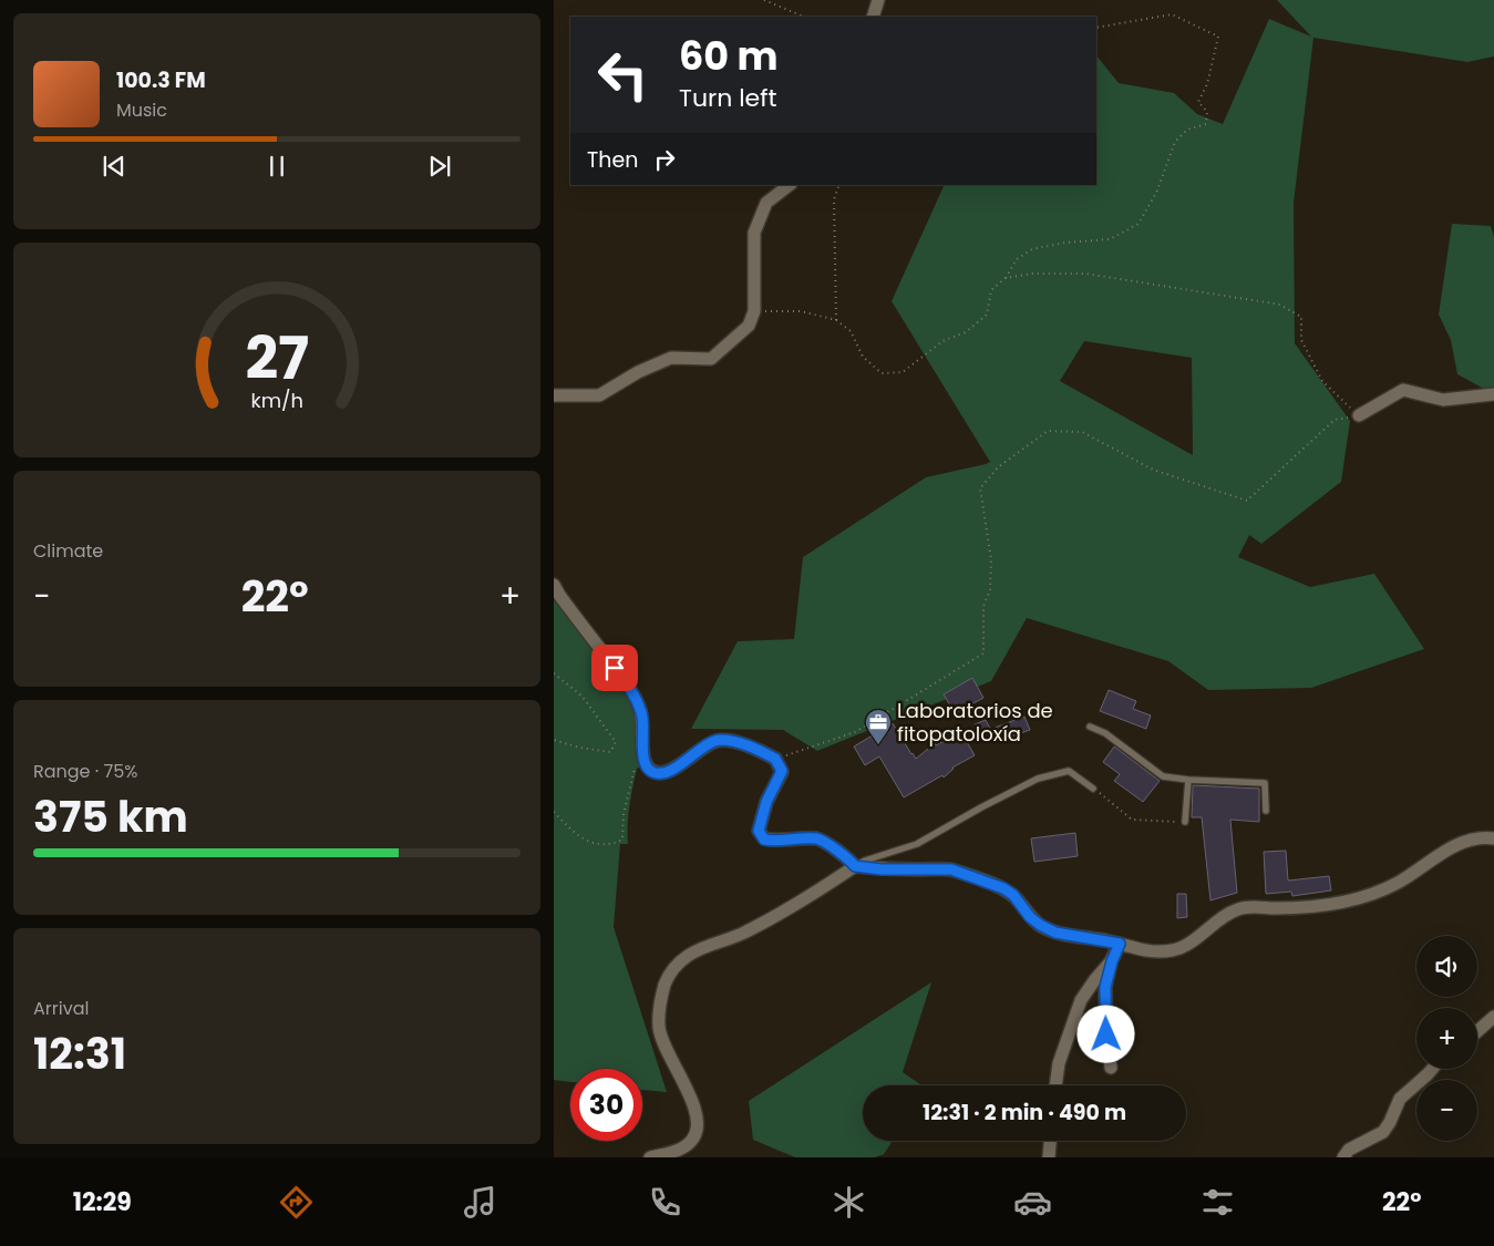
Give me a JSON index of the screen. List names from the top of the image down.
{
  "places": {
    "office": ["Laboratorios de fitopatoloxía"]
  },
  "page": {
    "turn": ["60 m", "Turn left"],
    "song": ["100.3 FM", "Music"],
    "then": "Then",
    "tile": [
      "Climate",
      ["Range · 75%", "375 km"],
      ["Arrival", "12:31"]
    ],
    "heat": ["−", "22°", "+"],
    "map_buttons": ["+", "−"],
    "limit": "30",
    "trip": "12:31 · 2 min · 490 m",
    "tabs": ["12:29", "22°"],
    "gauge": ["27", "km/h"]
  }
}
